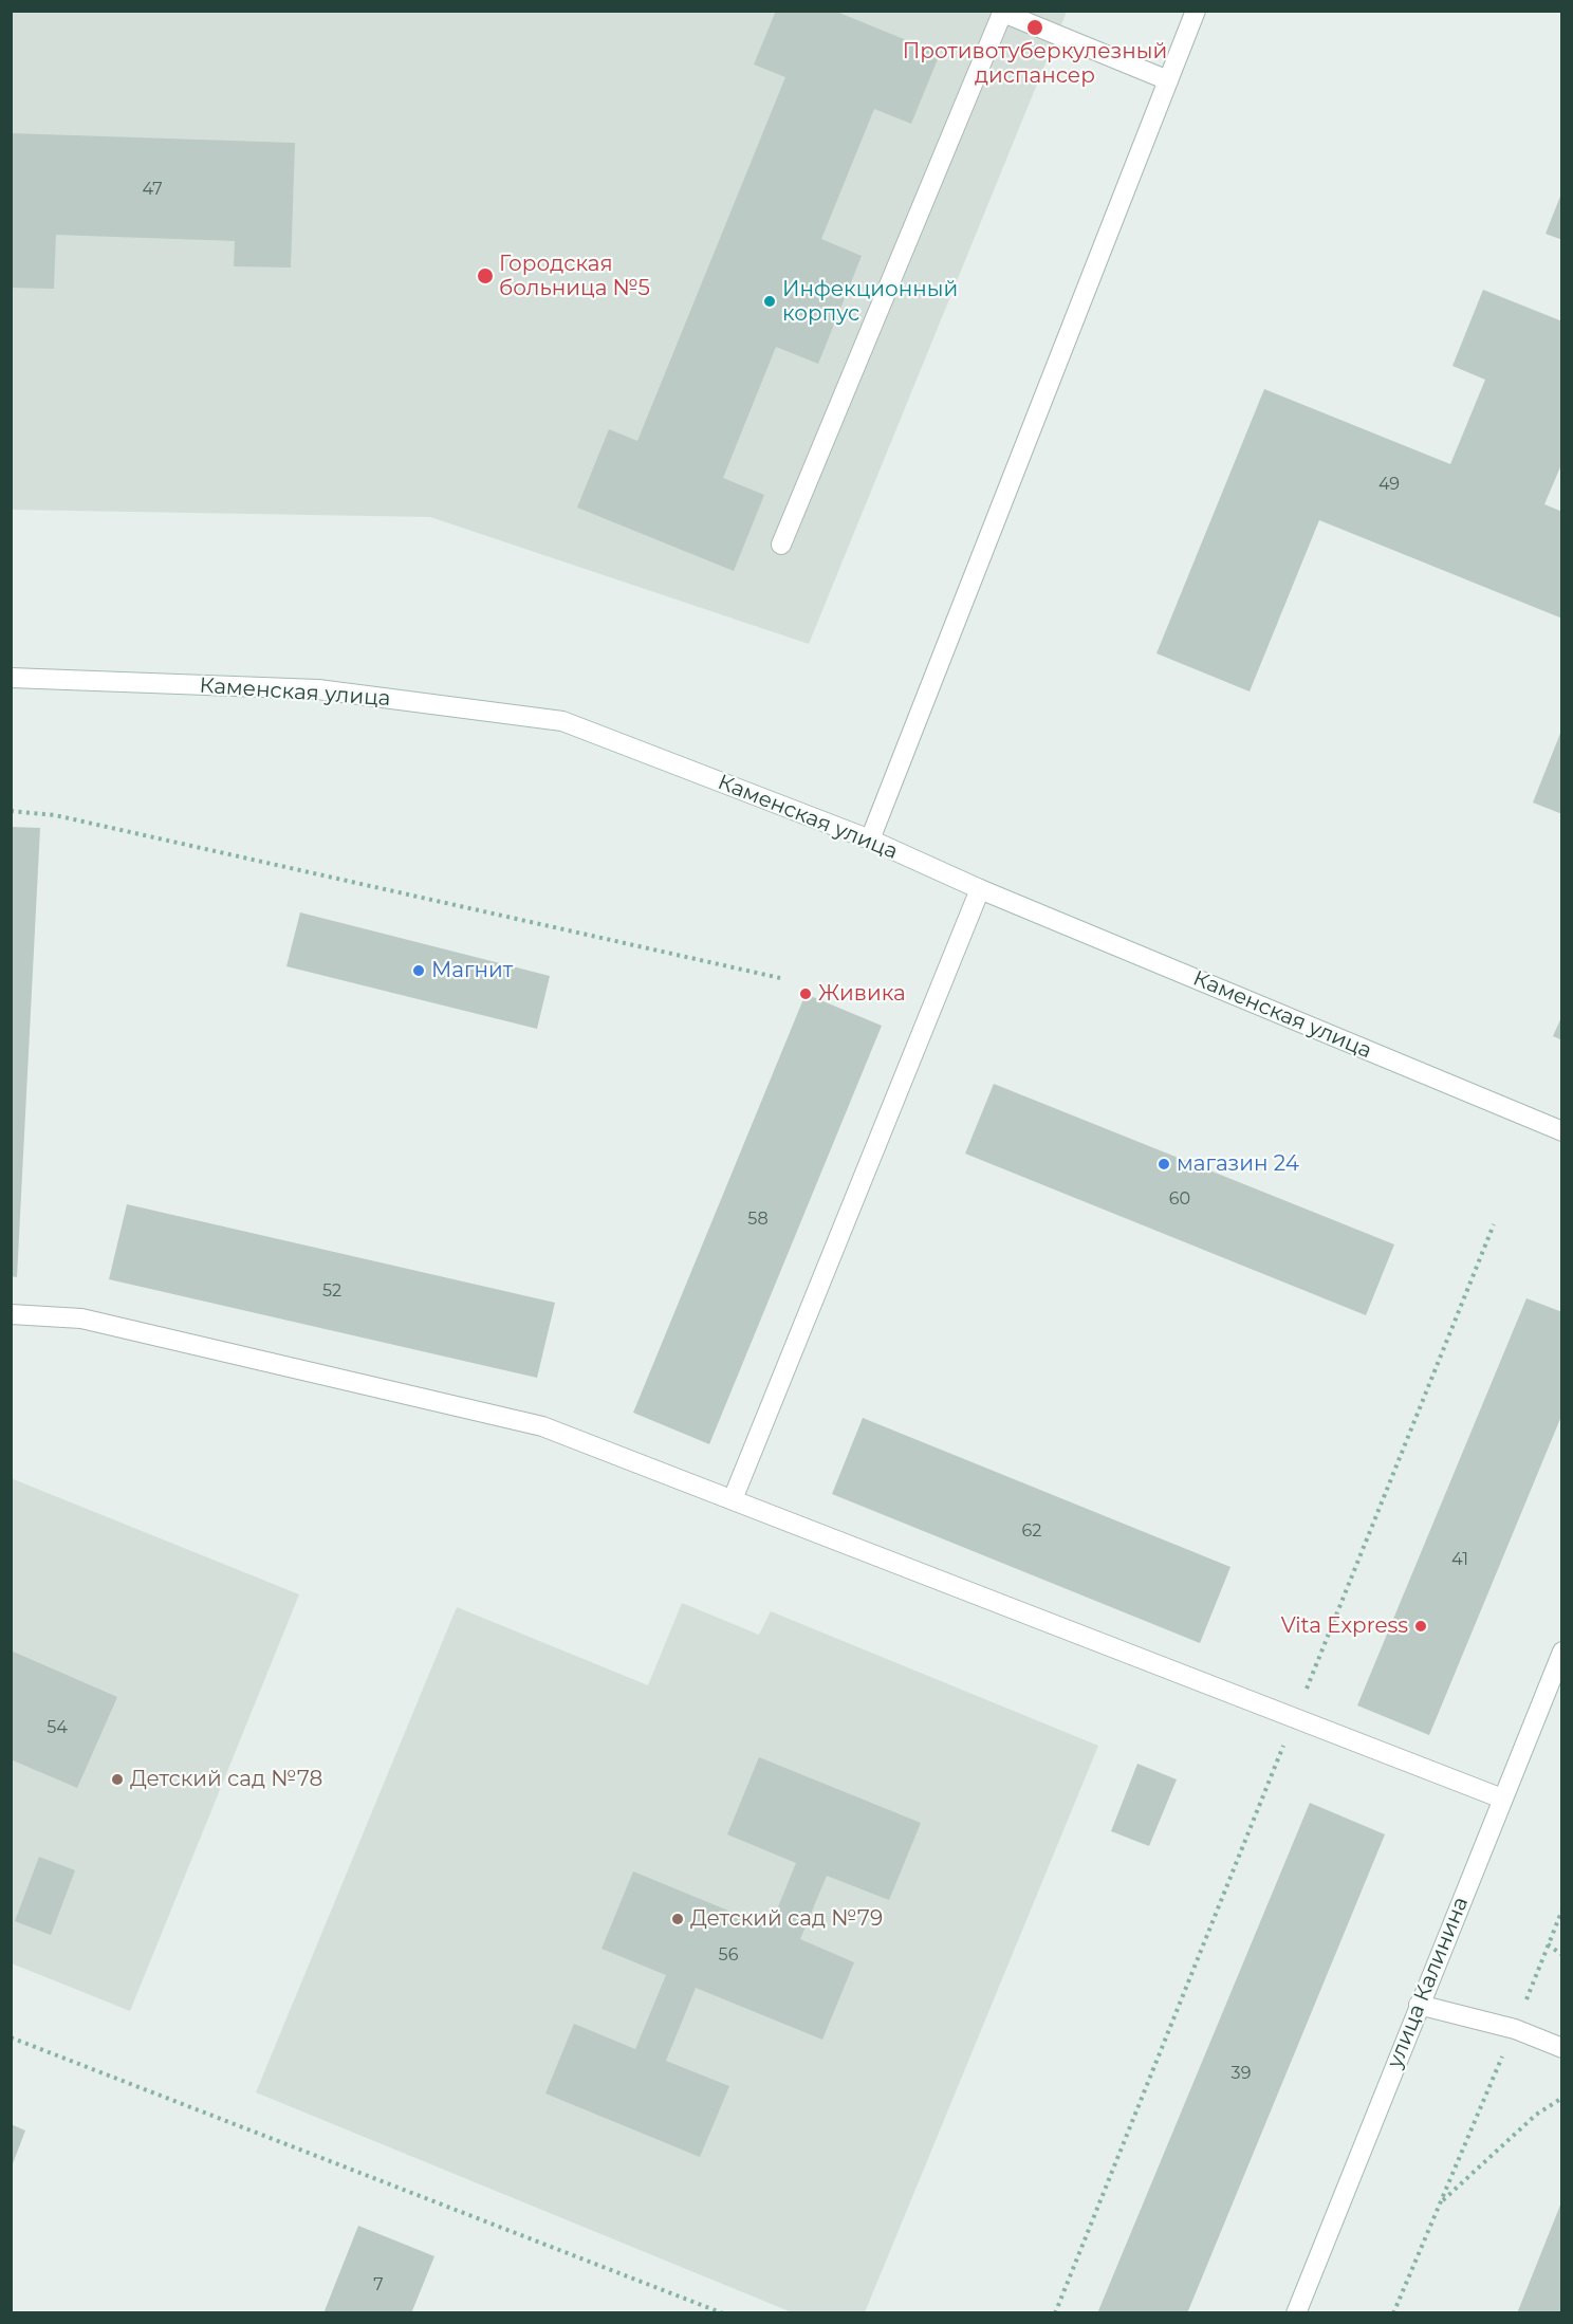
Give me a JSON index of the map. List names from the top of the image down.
{
  "streets": {
    "street": ["Каменская улица", "улица Калинина"]
  },
  "places": [
    "Противотуберкулезный диспансер",
    "Городская больница №5",
    "Инфекционный корпус",
    "Магнит",
    "Живика",
    "магазин 24",
    "Vita Express",
    "Детский сад №78",
    "Детский сад №79"
  ],
  "house_numbers": [
    "47",
    "49",
    "60",
    "58",
    "52",
    "62",
    "41",
    "54",
    "56",
    "39",
    "7"
  ]
}
